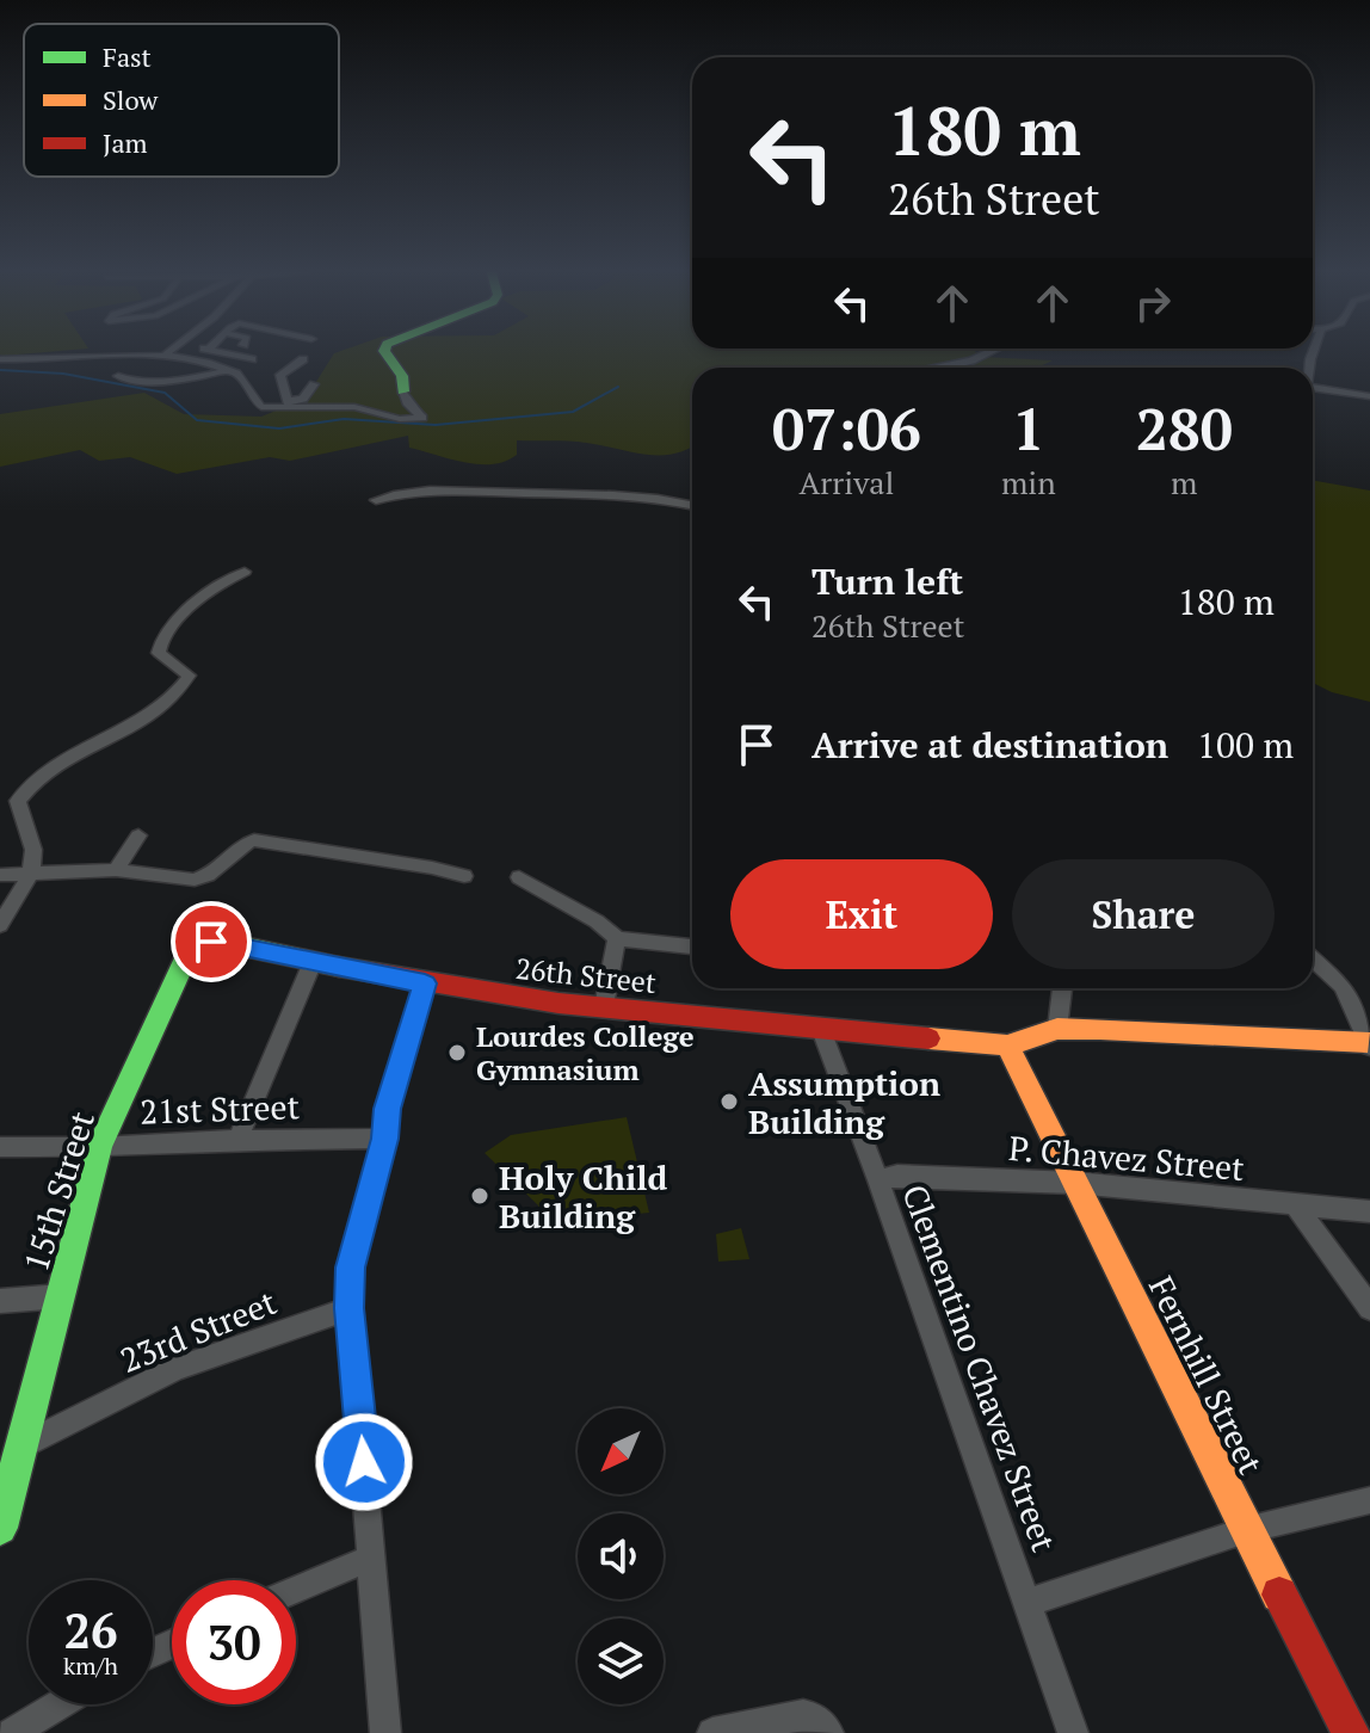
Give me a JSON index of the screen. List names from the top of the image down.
{
  "streets": {
    "street": [
      "26th Street",
      "21st Street",
      "P. Chavez Street",
      "15th Street",
      "23rd Street",
      "Clementino Chavez Street",
      "Fernhill Street"
    ]
  },
  "crossings": [
    ["26th Street", "15th Street"],
    ["26th Street", "Clementino Chavez Street"],
    ["26th Street", "Fernhill Street"],
    ["21st Street", "15th Street"],
    ["P. Chavez Street", "Clementino Chavez Street"],
    ["P. Chavez Street", "Fernhill Street"],
    ["15th Street", "23rd Street"]
  ],
  "places": ["Lourdes College Gymnasium", "Assumption Building", "Holy Child Building"],
  "legend": ["Fast", "Slow", "Jam"],
  "north": "bottom left",
  "page": {
    "turn": ["180 m", "26th Street"],
    "eta": [
      "07:06",
      "Arrival",
      "1",
      "min",
      "280",
      "m"
    ],
    "list": [
      {
        "name": "Turn left",
        "note": "26th Street",
        "value": "180 m"
      },
      {
        "name": "Arrive at destination",
        "value": "100 m"
      }
    ],
    "buttons": ["Exit", "Share"],
    "speed": "26 km/h",
    "limit": "30"
  }
}
